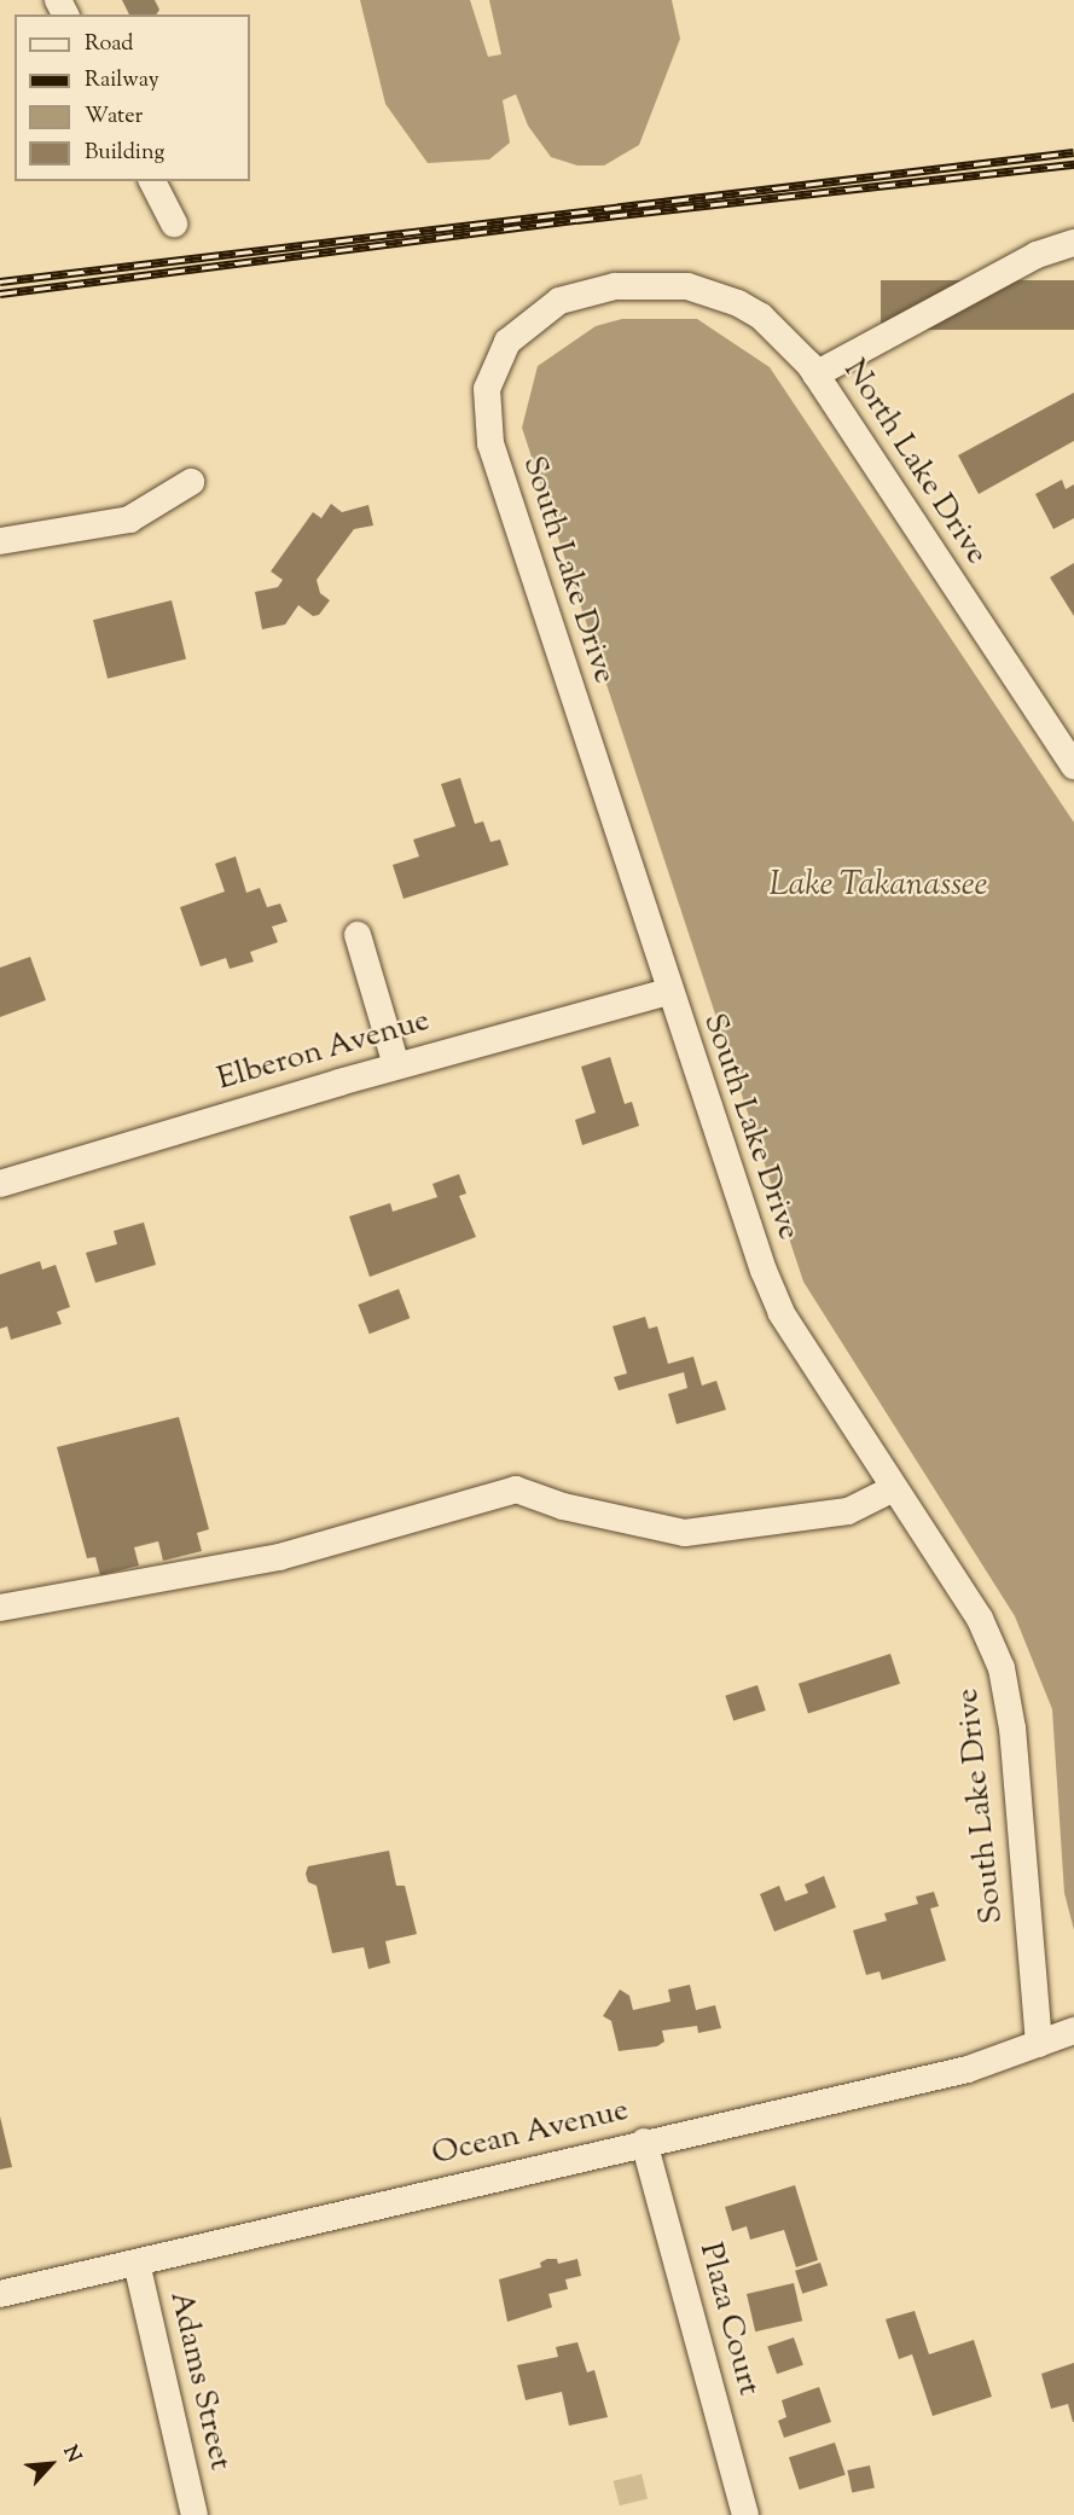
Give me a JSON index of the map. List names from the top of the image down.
{
  "streets": {
    "street": [
      "North Lake Drive",
      "South Lake Drive",
      "Elberon Avenue",
      "Ocean Avenue",
      "Plaza Court",
      "Adams Street"
    ]
  },
  "crossings": [
    ["North Lake Drive", "South Lake Drive"],
    ["South Lake Drive", "Elberon Avenue"],
    ["South Lake Drive", "Ocean Avenue"],
    ["Ocean Avenue", "Plaza Court"],
    ["Ocean Avenue", "Adams Street"]
  ],
  "water": ["Lake Takanassee"],
  "legend": [
    "Road",
    "Railway",
    "Water",
    "Building"
  ],
  "north": "top right"
}
